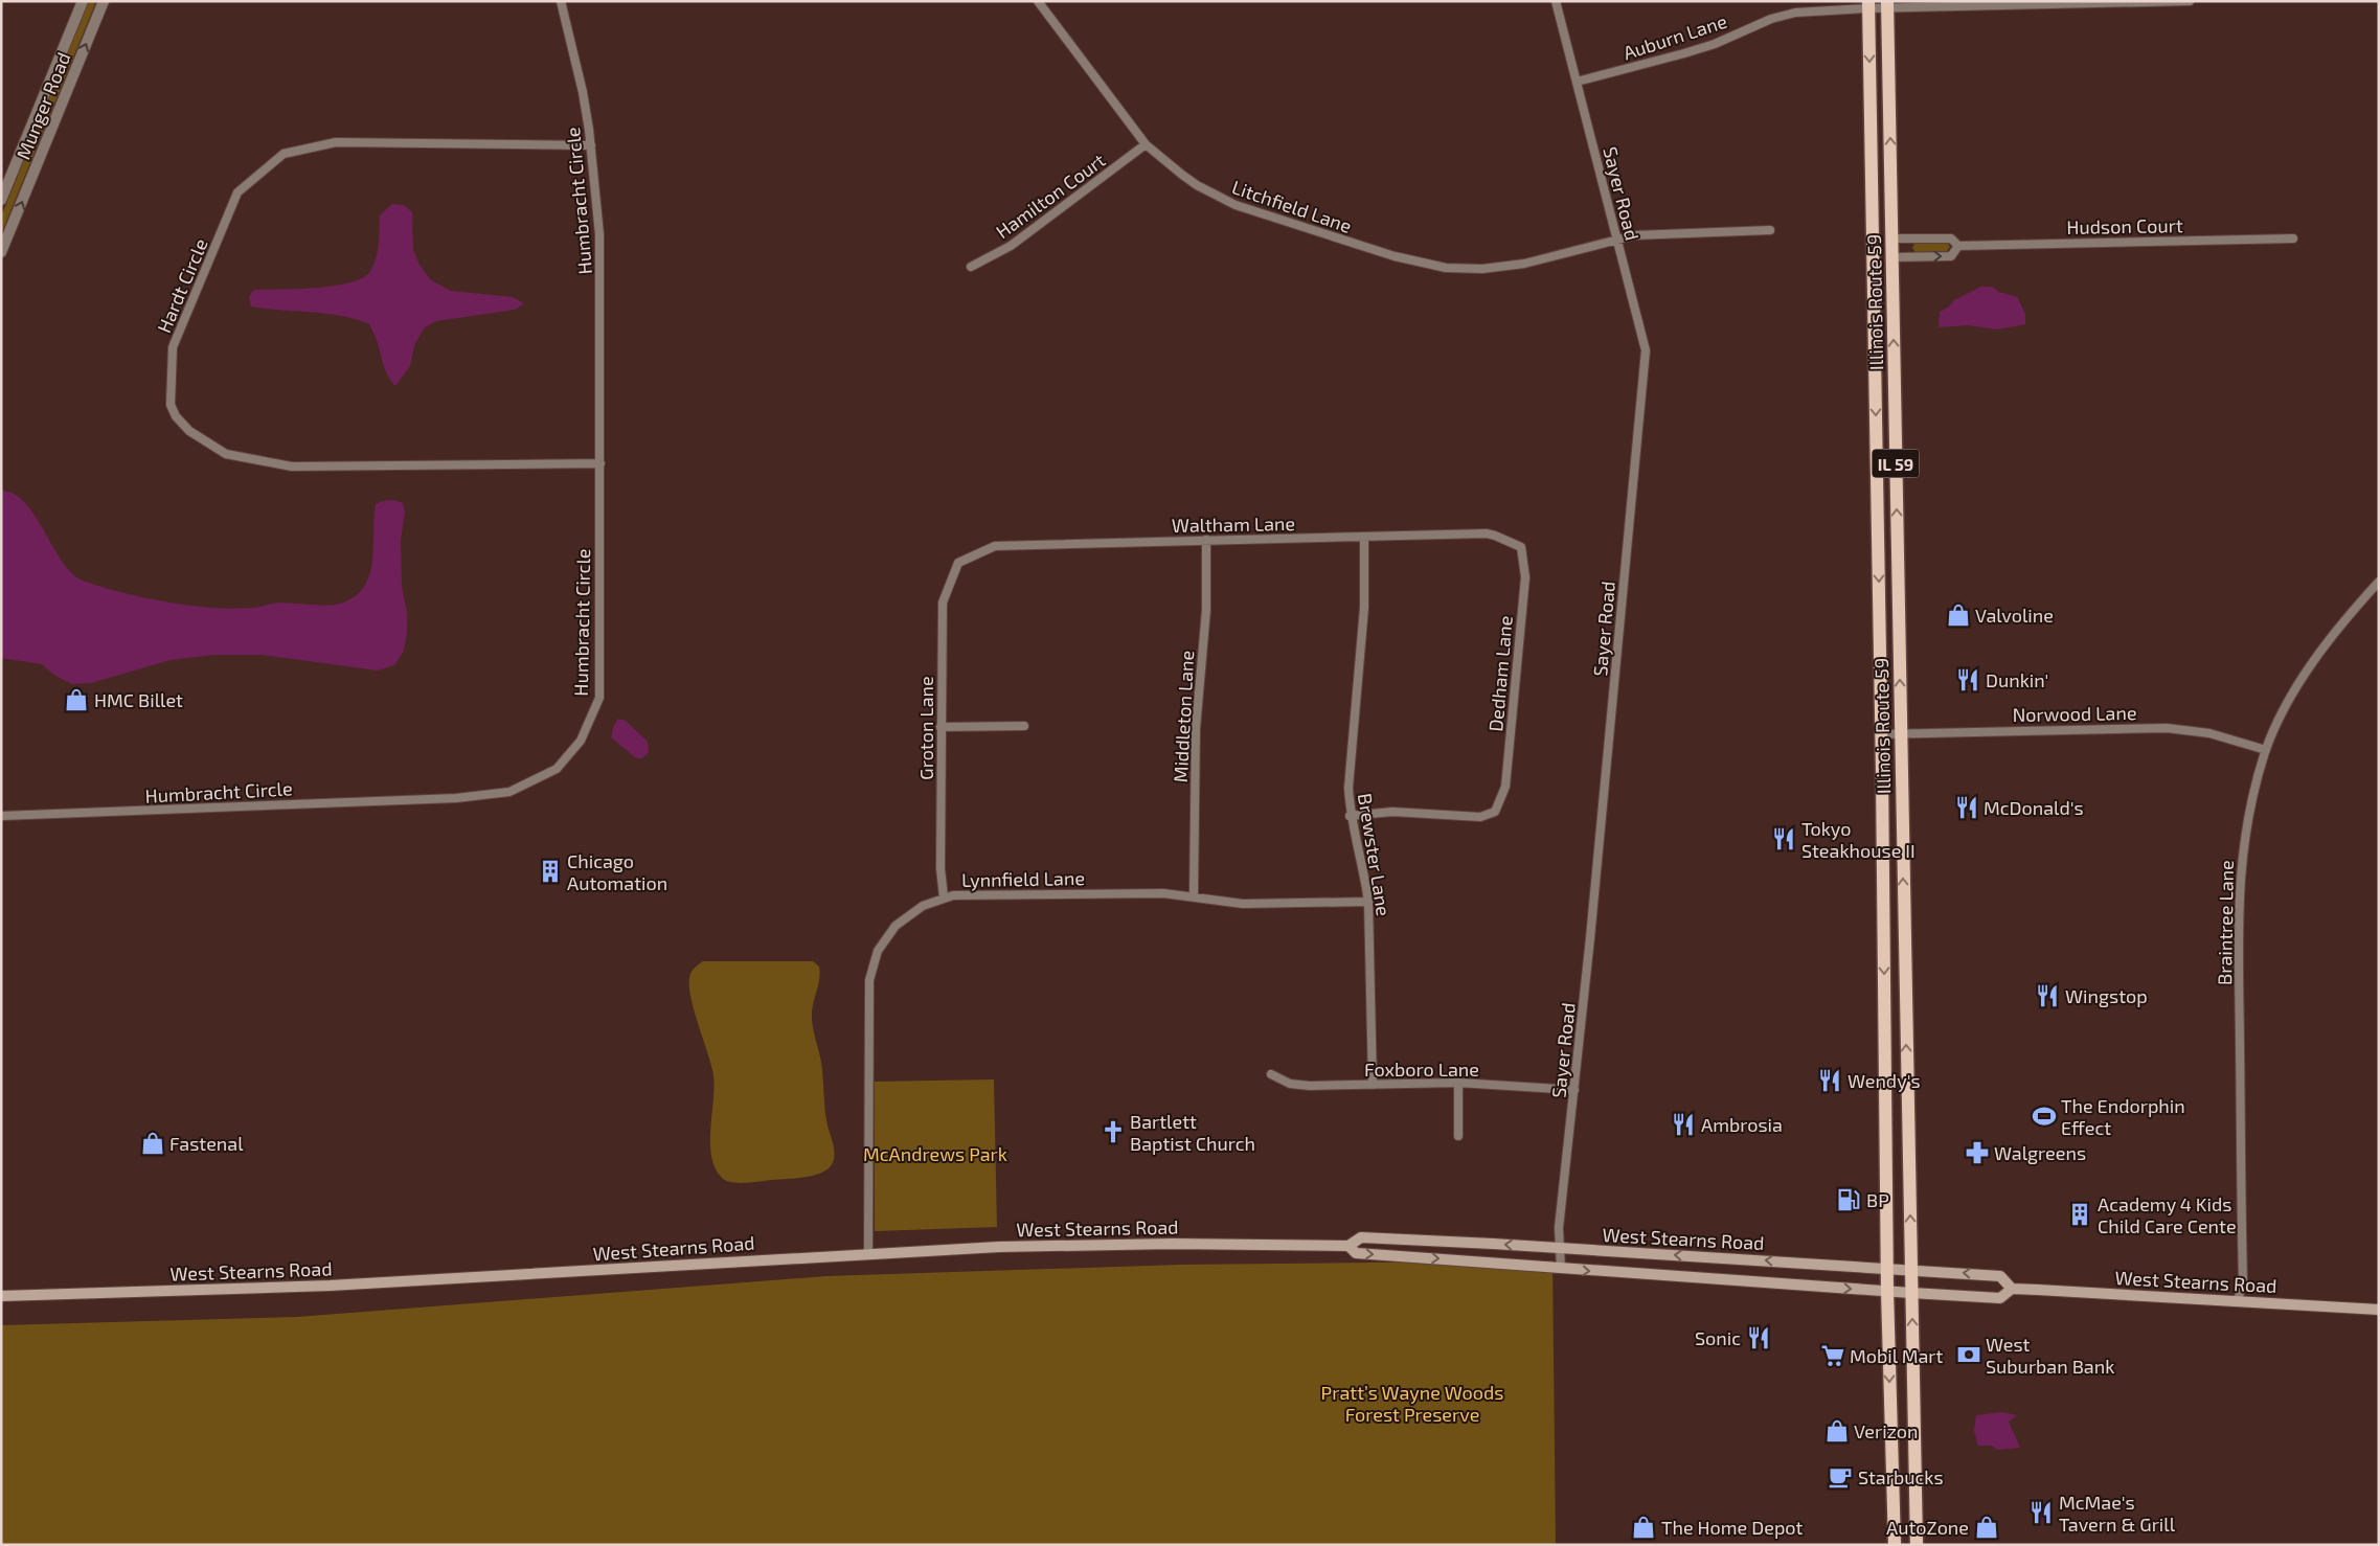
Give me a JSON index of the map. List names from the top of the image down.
{
  "streets": {
    "main road": ["Illinois Route 59", "IL 59", "West Stearns Road"],
    "street": [
      "Auburn Lane",
      "Munger Road",
      "Sayer Road",
      "Hamilton Court",
      "Humbracht Circle",
      "Litchfield Lane",
      "Hudson Court",
      "Hardt Circle",
      "Waltham Lane",
      "Dedham Lane",
      "Norwood Lane",
      "Middleton Lane",
      "Groton Lane",
      "Brewster Lane",
      "Lynnfield Lane",
      "Braintree Lane",
      "Foxboro Lane"
    ]
  },
  "crossings": [
    ["Auburn Lane", "Sayer Road"],
    ["Auburn Lane", "Illinois Route 59"],
    ["Sayer Road", "Litchfield Lane"],
    ["Sayer Road", "Foxboro Lane"],
    ["Sayer Road", "West Stearns Road"],
    ["Hamilton Court", "Litchfield Lane"],
    ["Humbracht Circle", "Hardt Circle"],
    ["Hudson Court", "Illinois Route 59"],
    ["Illinois Route 59", "Norwood Lane"],
    ["Illinois Route 59", "West Stearns Road"],
    ["Waltham Lane", "Dedham Lane"],
    ["Waltham Lane", "Middleton Lane"],
    ["Waltham Lane", "Groton Lane"],
    ["Waltham Lane", "Brewster Lane"],
    ["Dedham Lane", "Brewster Lane"],
    ["Norwood Lane", "Braintree Lane"],
    ["Middleton Lane", "Lynnfield Lane"],
    ["Groton Lane", "Lynnfield Lane"],
    ["Brewster Lane", "Lynnfield Lane"],
    ["Brewster Lane", "Foxboro Lane"],
    ["Lynnfield Lane", "West Stearns Road"],
    ["Braintree Lane", "West Stearns Road"]
  ],
  "parks": ["McAndrews Park", "Pratt’s Wayne Woods Forest Preserve"],
  "places": {
    "shop": [
      "Valvoline",
      "HMC Billet",
      "Fastenal",
      "Verizon",
      "The Home Depot",
      "AutoZone"
    ],
    "restaurant": [
      "Dunkin'",
      "McDonald's",
      "Tokyo Steakhouse II",
      "Wingstop",
      "Wendy's",
      "Ambrosia",
      "Sonic",
      "McMae's Tavern & Grill"
    ],
    "building": ["Chicago Automation", "Academy 4 Kids Child Care Cente"],
    "sports": ["The Endorphin Effect"],
    "church": ["Bartlett Baptist Church"],
    "pharmacy": ["Walgreens"],
    "fuel station": ["BP"],
    "bank": ["West Suburban Bank"],
    "supermarket": ["Mobil Mart"],
    "cafe": ["Starbucks"]
  }
}
